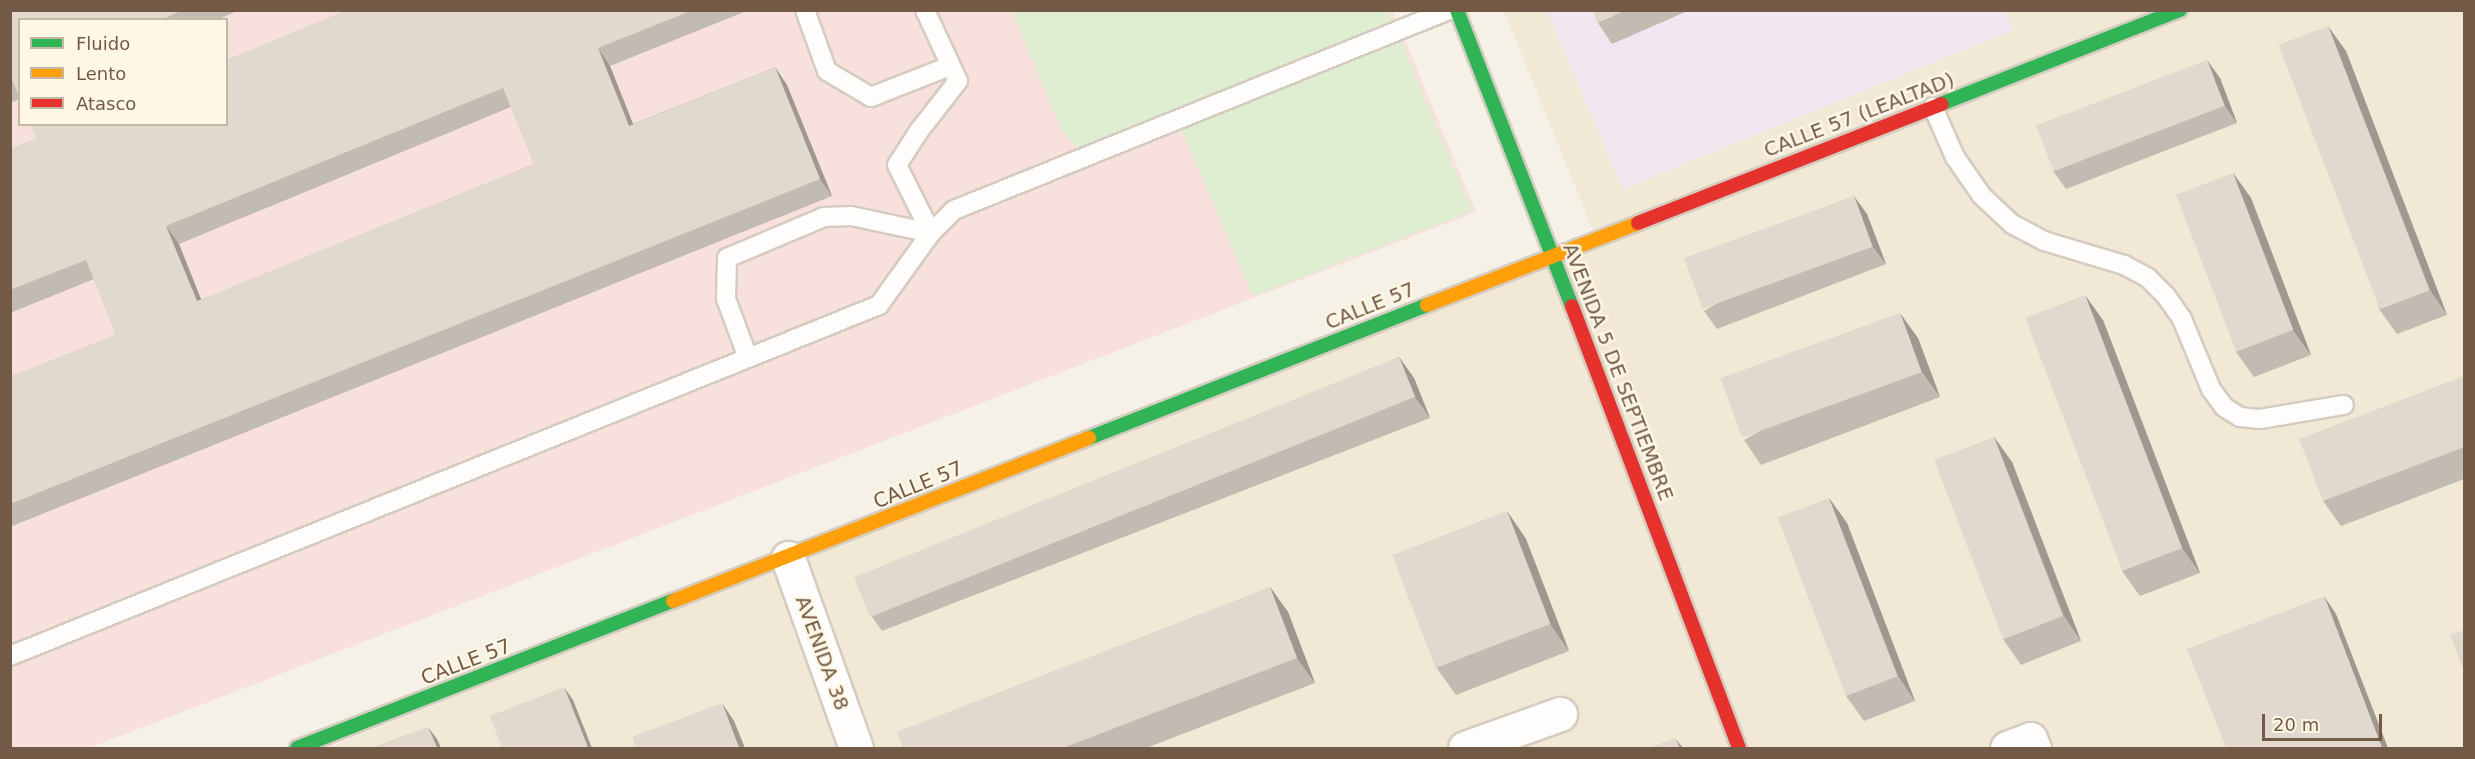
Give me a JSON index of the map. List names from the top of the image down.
{
  "streets": {
    "street": [
      "CALLE 57 (LEALTAD)",
      "CALLE 57",
      "AVENIDA 5 DE SEPTIEMBRE",
      "AVENIDA 38"
    ]
  },
  "crossings": [
    ["CALLE 57 (LEALTAD)", "CALLE 57"],
    ["CALLE 57 (LEALTAD)", "AVENIDA 5 DE SEPTIEMBRE"],
    ["CALLE 57", "AVENIDA 5 DE SEPTIEMBRE"],
    ["CALLE 57", "AVENIDA 38"]
  ],
  "legend": ["Fluido", "Lento", "Atasco"],
  "scale_bar": "20 m"
}
